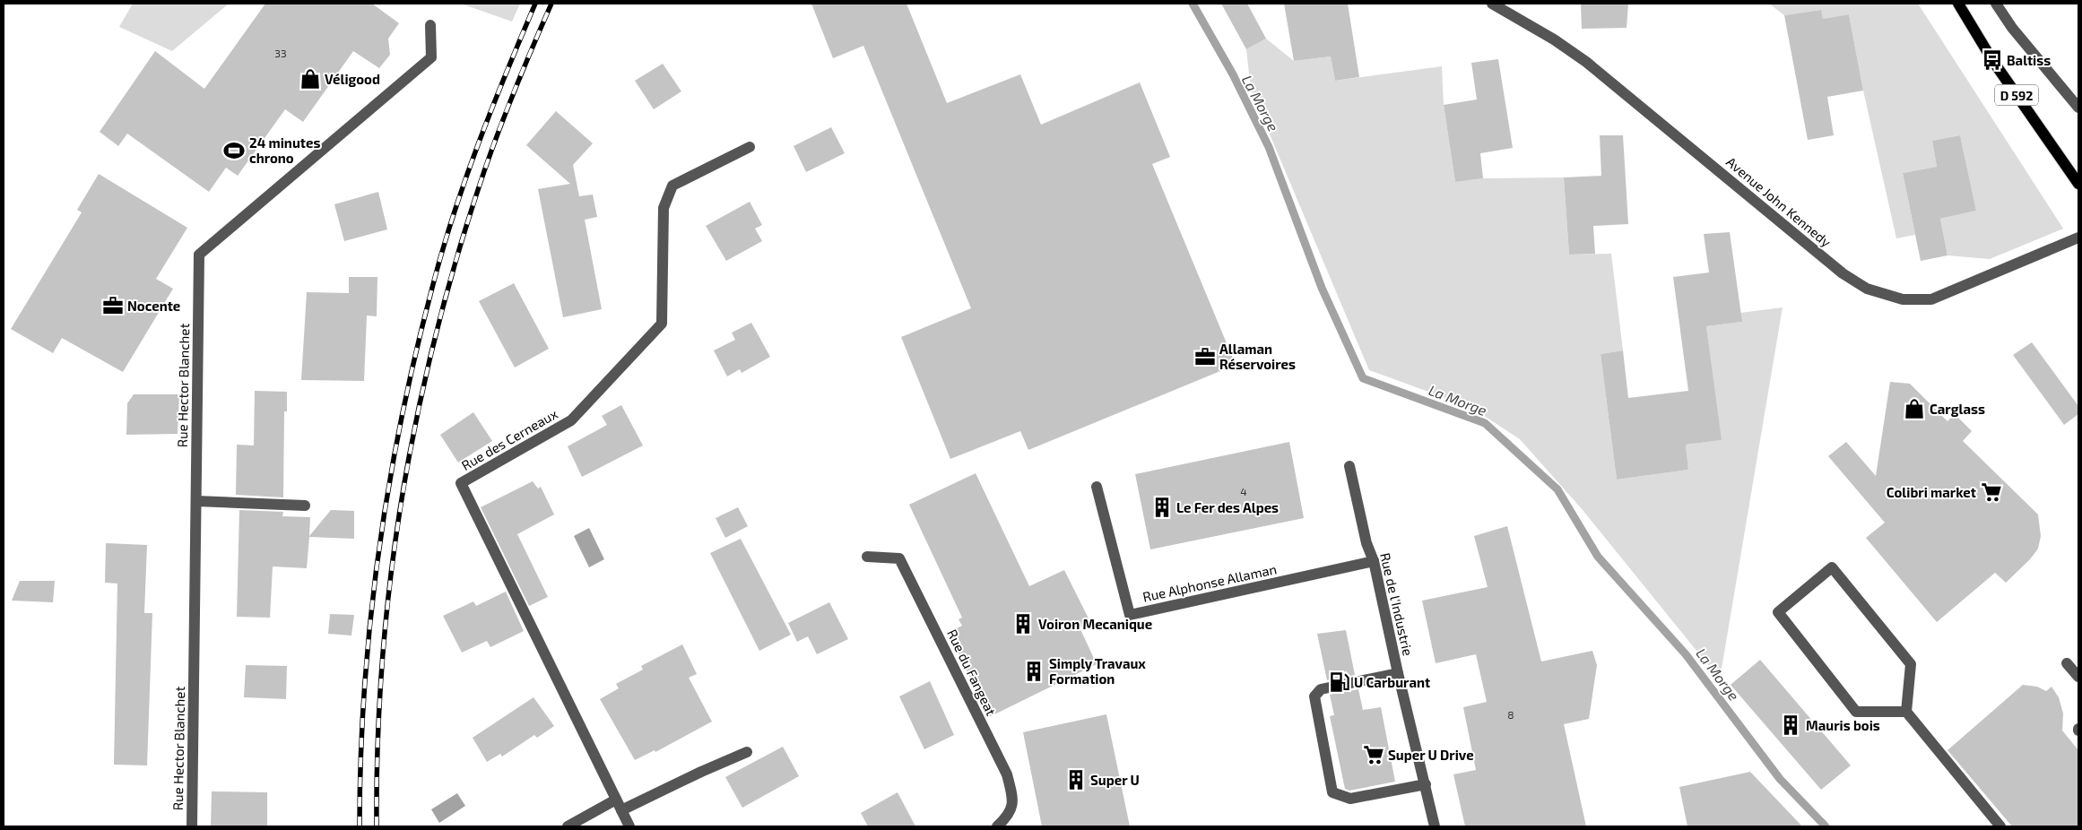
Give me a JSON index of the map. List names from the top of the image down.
{
  "streets": {
    "main road": ["D 592"],
    "street": [
      "Avenue John Kennedy",
      "Rue Hector Blanchet",
      "Rue des Cerneaux",
      "Rue Alphonse Allaman",
      "Rue de l'Industrie",
      "Rue du Fangeat"
    ]
  },
  "crossings": [
    ["Rue Alphonse Allaman", "Rue de l'Industrie"]
  ],
  "water": ["La Morge"],
  "places": {
    "bus stop": ["Baltiss"],
    "shop": ["Véligood", "Carglass"],
    "sports": ["24 minutes chrono"],
    "office": ["Nocente", "Allaman Réservoires"],
    "supermarket": ["Colibri market", "Super U Drive"],
    "building": [
      "Le Fer des Alpes",
      "Voiron Mecanique",
      "Simply Travaux Formation",
      "Mauris bois",
      "Super U"
    ],
    "fuel station": ["U Carburant"]
  },
  "house_numbers": ["33", "4", "8"]
}
